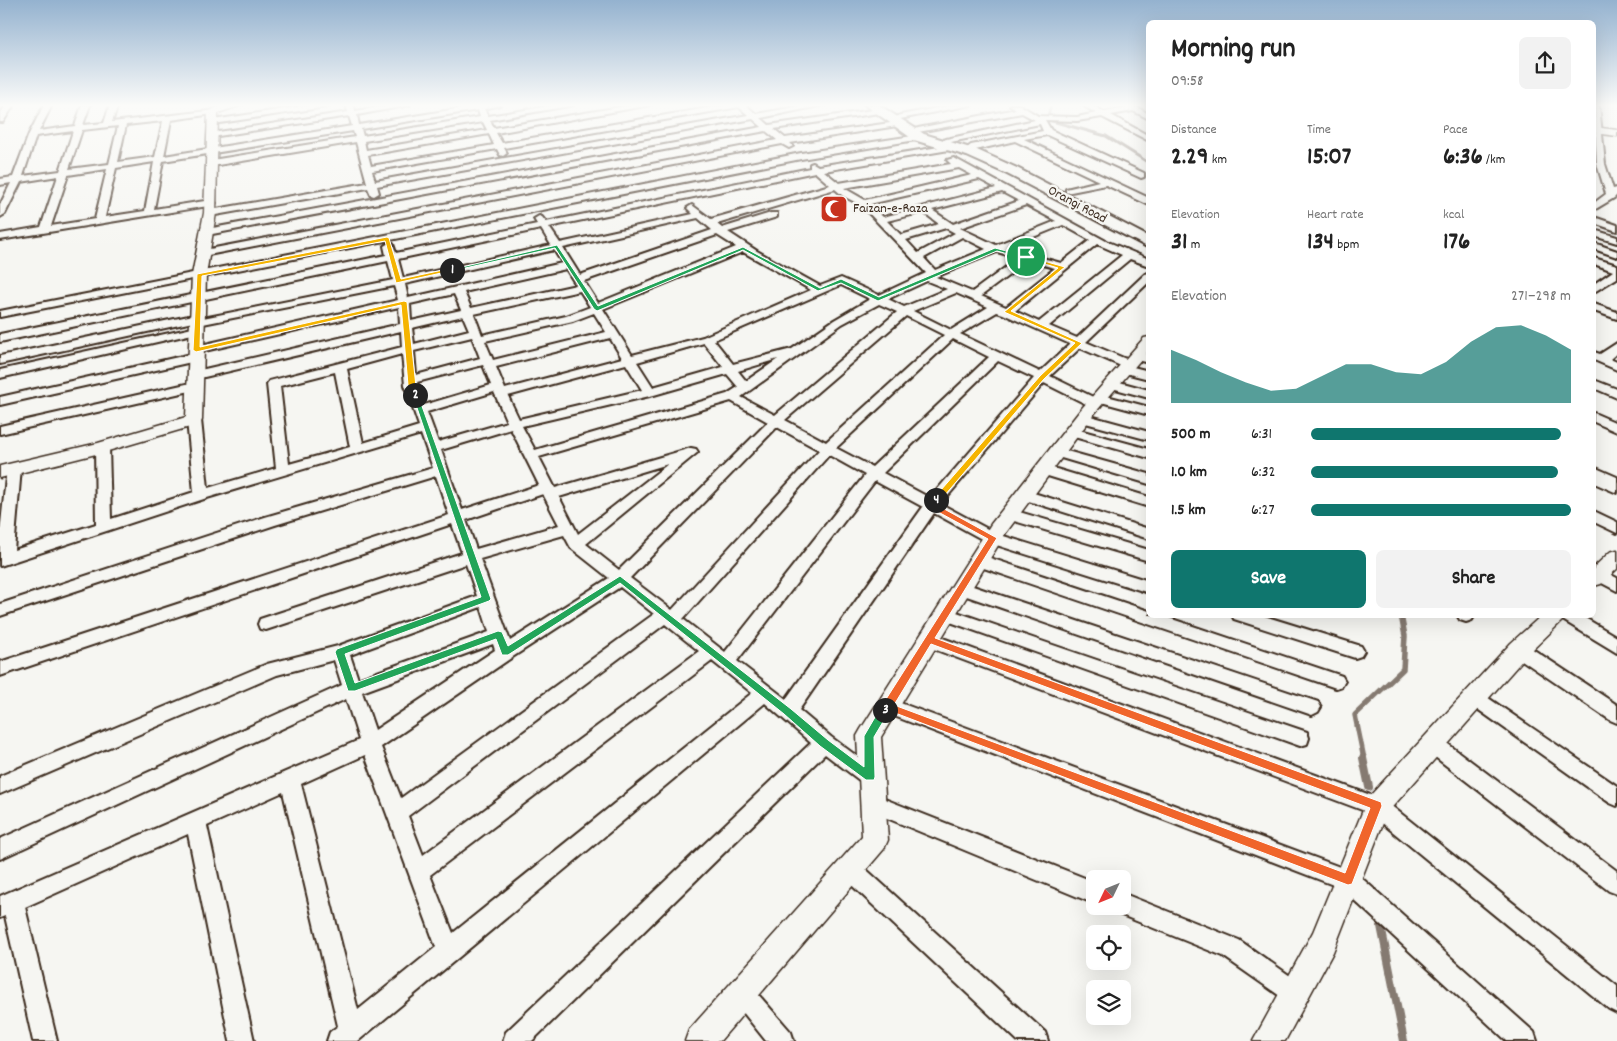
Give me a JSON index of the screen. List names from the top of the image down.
{
  "streets": {
    "main road": ["Orangi Road"]
  },
  "places": {
    "mosque": ["Faizan-e-Raza"]
  },
  "north": "bottom left",
  "page": {
    "heading": ["Morning run", "09:58"],
    "stats": [
      ["Distance", "2.29 km"],
      ["Time", "15:07"],
      ["Pace", "6:36 /km"],
      ["Elevation", "31 m"],
      ["Heart rate", "134 bpm"],
      ["kcal", "176"]
    ],
    "pins": [
      "1",
      "2",
      "4",
      "3"
    ],
    "chart": ["Elevation", "271–298 m"],
    "list": [
      {
        "name": "500 m",
        "note": "6:31"
      },
      {
        "name": "1.0 km",
        "note": "6:32"
      },
      {
        "name": "1.5 km",
        "note": "6:27"
      }
    ],
    "buttons": ["Save", "Share"]
  }
}
